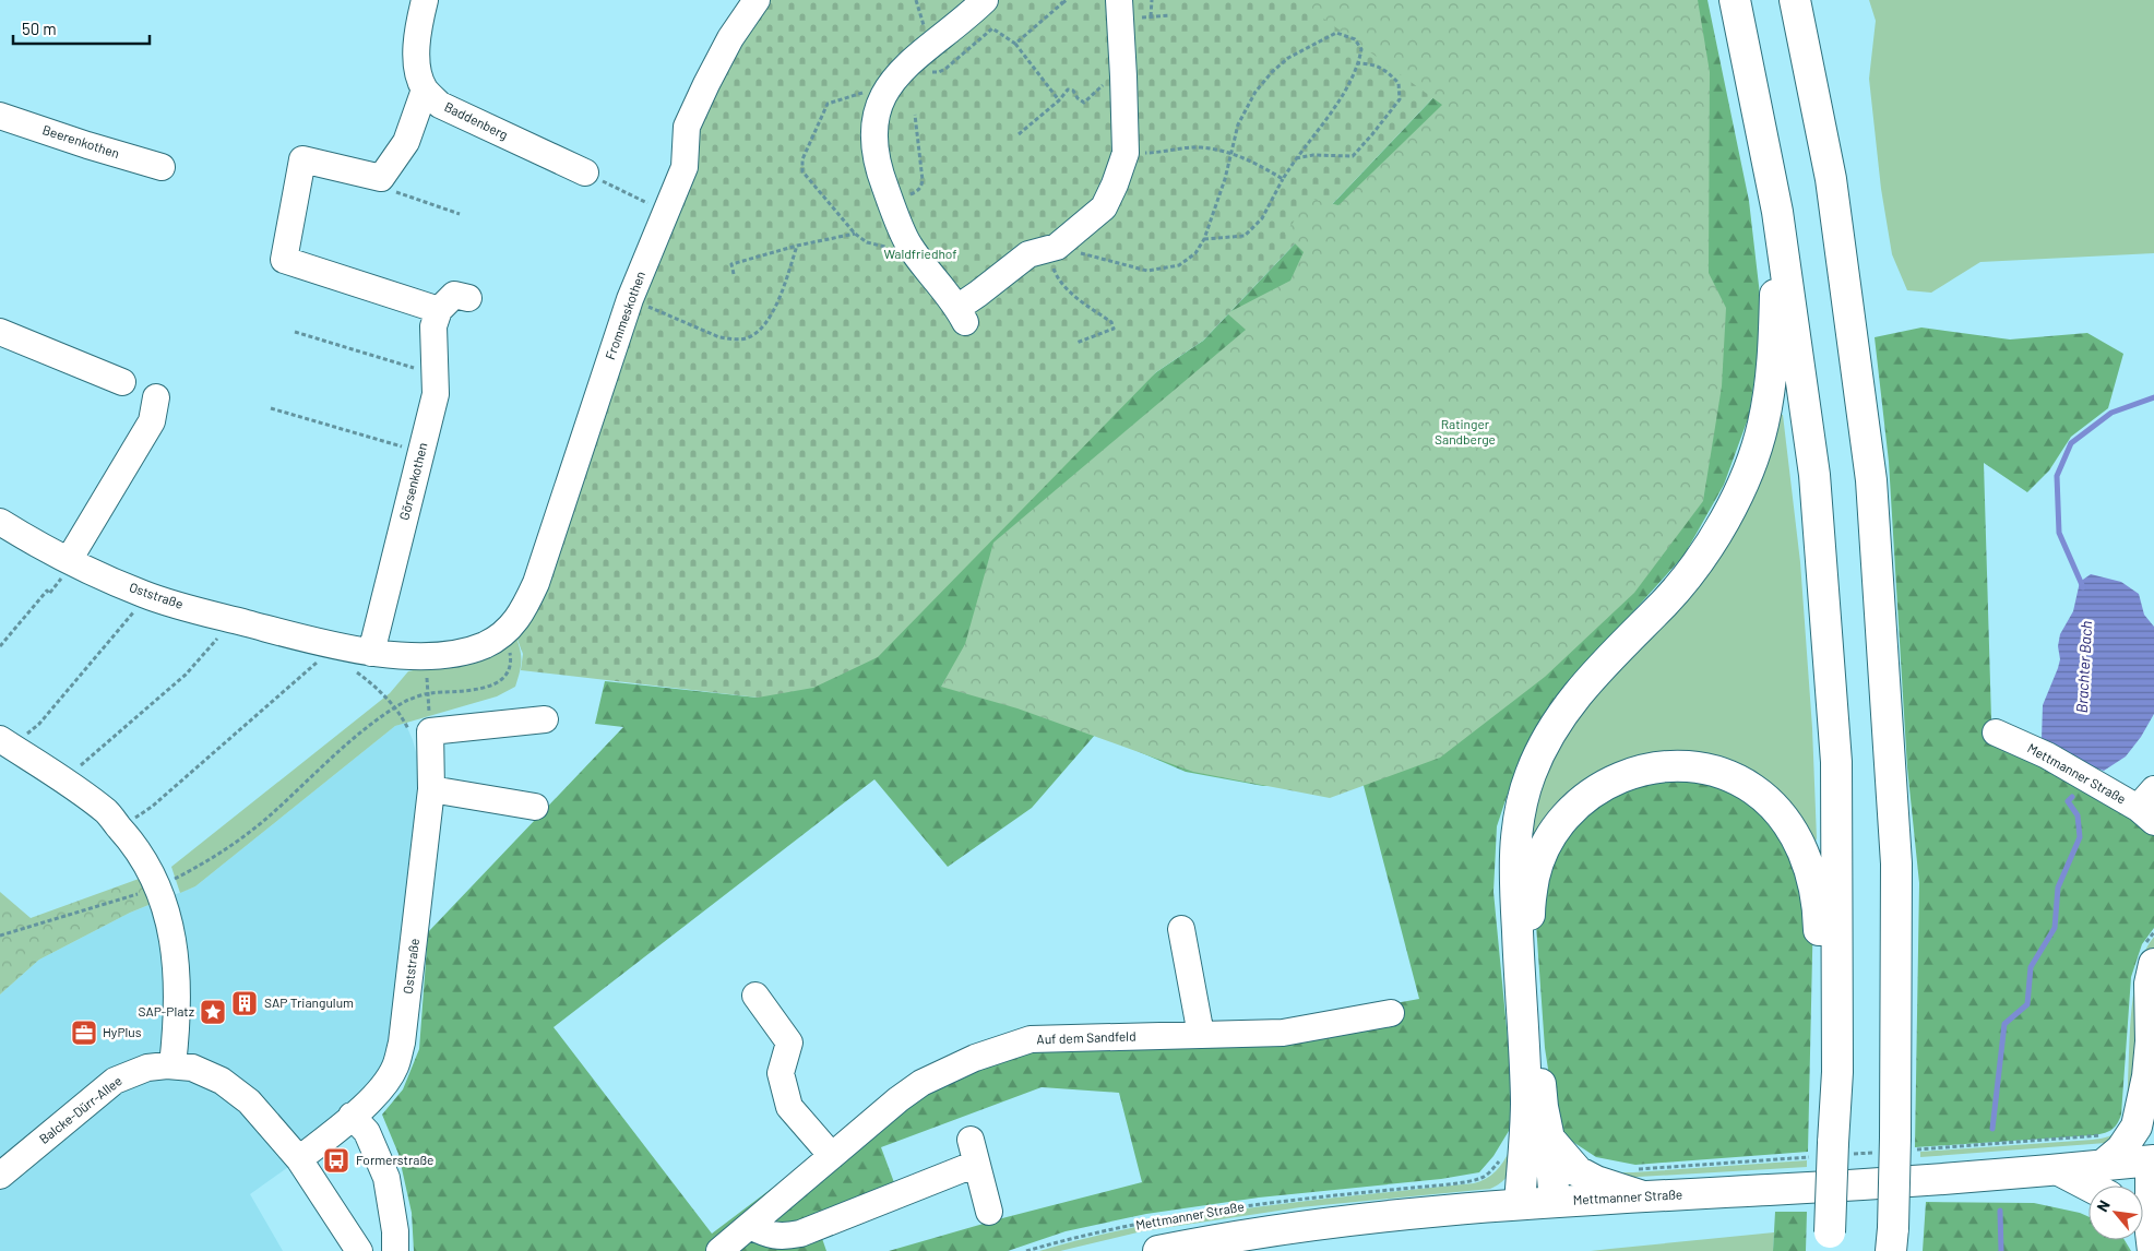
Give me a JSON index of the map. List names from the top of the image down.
{
  "streets": {
    "main road": ["Mettmanner Straße"],
    "street": [
      "Baddenberg",
      "Beerenkothen",
      "Frommeskothen",
      "Görsenkothen",
      "Oststraße",
      "Auf dem Sandfeld",
      "Balcke-Dürr-Allee"
    ]
  },
  "crossings": [
    ["Frommeskothen", "Oststraße"],
    ["Görsenkothen", "Oststraße"],
    ["Oststraße", "Balcke-Dürr-Allee"]
  ],
  "water": ["Brachter Bach"],
  "parks": ["Waldfriedhof", "Ratinger Sandberge"],
  "places": {
    "building": ["SAP Triangulum"],
    "place": ["SAP-Platz"],
    "office": ["HyPlus"],
    "bus stop": ["Formerstraße"]
  },
  "scale_bar": "50 m",
  "north": "top left"
}
